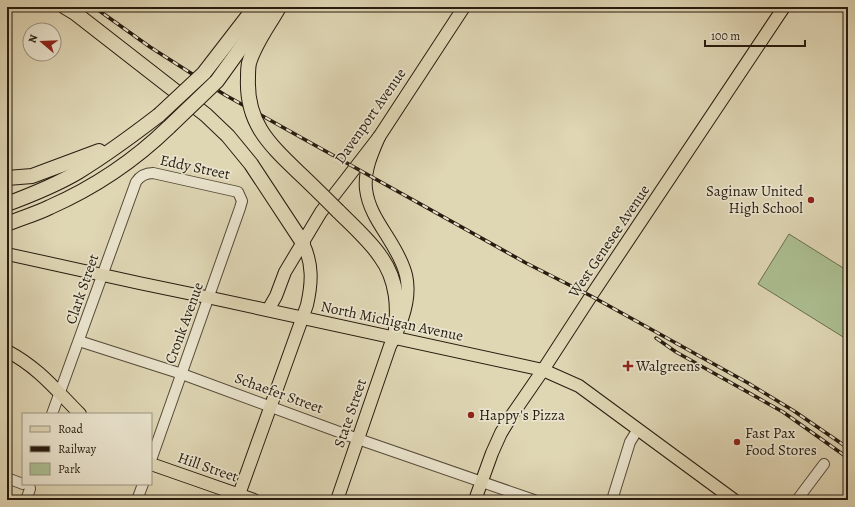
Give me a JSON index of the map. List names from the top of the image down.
{
  "streets": {
    "main road": [
      "Davenport Avenue",
      "West Genesee Avenue",
      "North Michigan Avenue",
      "State Street",
      "Hill Street"
    ],
    "street": [
      "Eddy Street",
      "Clark Street",
      "Cronk Avenue",
      "Schaefer Street"
    ]
  },
  "crossings": [
    ["Davenport Avenue", "North Michigan Avenue"],
    ["Davenport Avenue", "State Street"],
    ["Eddy Street", "Clark Street"],
    ["Eddy Street", "Cronk Avenue"],
    ["West Genesee Avenue", "North Michigan Avenue"],
    ["West Genesee Avenue", "Schaefer Street"],
    ["Clark Street", "North Michigan Avenue"],
    ["Clark Street", "Schaefer Street"],
    ["North Michigan Avenue", "Cronk Avenue"],
    ["North Michigan Avenue", "State Street"],
    ["Cronk Avenue", "Schaefer Street"],
    ["Schaefer Street", "State Street"]
  ],
  "places": {
    "other": ["Saginaw United High School", "Happy's Pizza", "Fast Pax Food Stores"],
    "health": ["Walgreens"]
  },
  "legend": ["Road", "Railway", "Park"],
  "scale_bar": "100 m",
  "north": "left"
}
